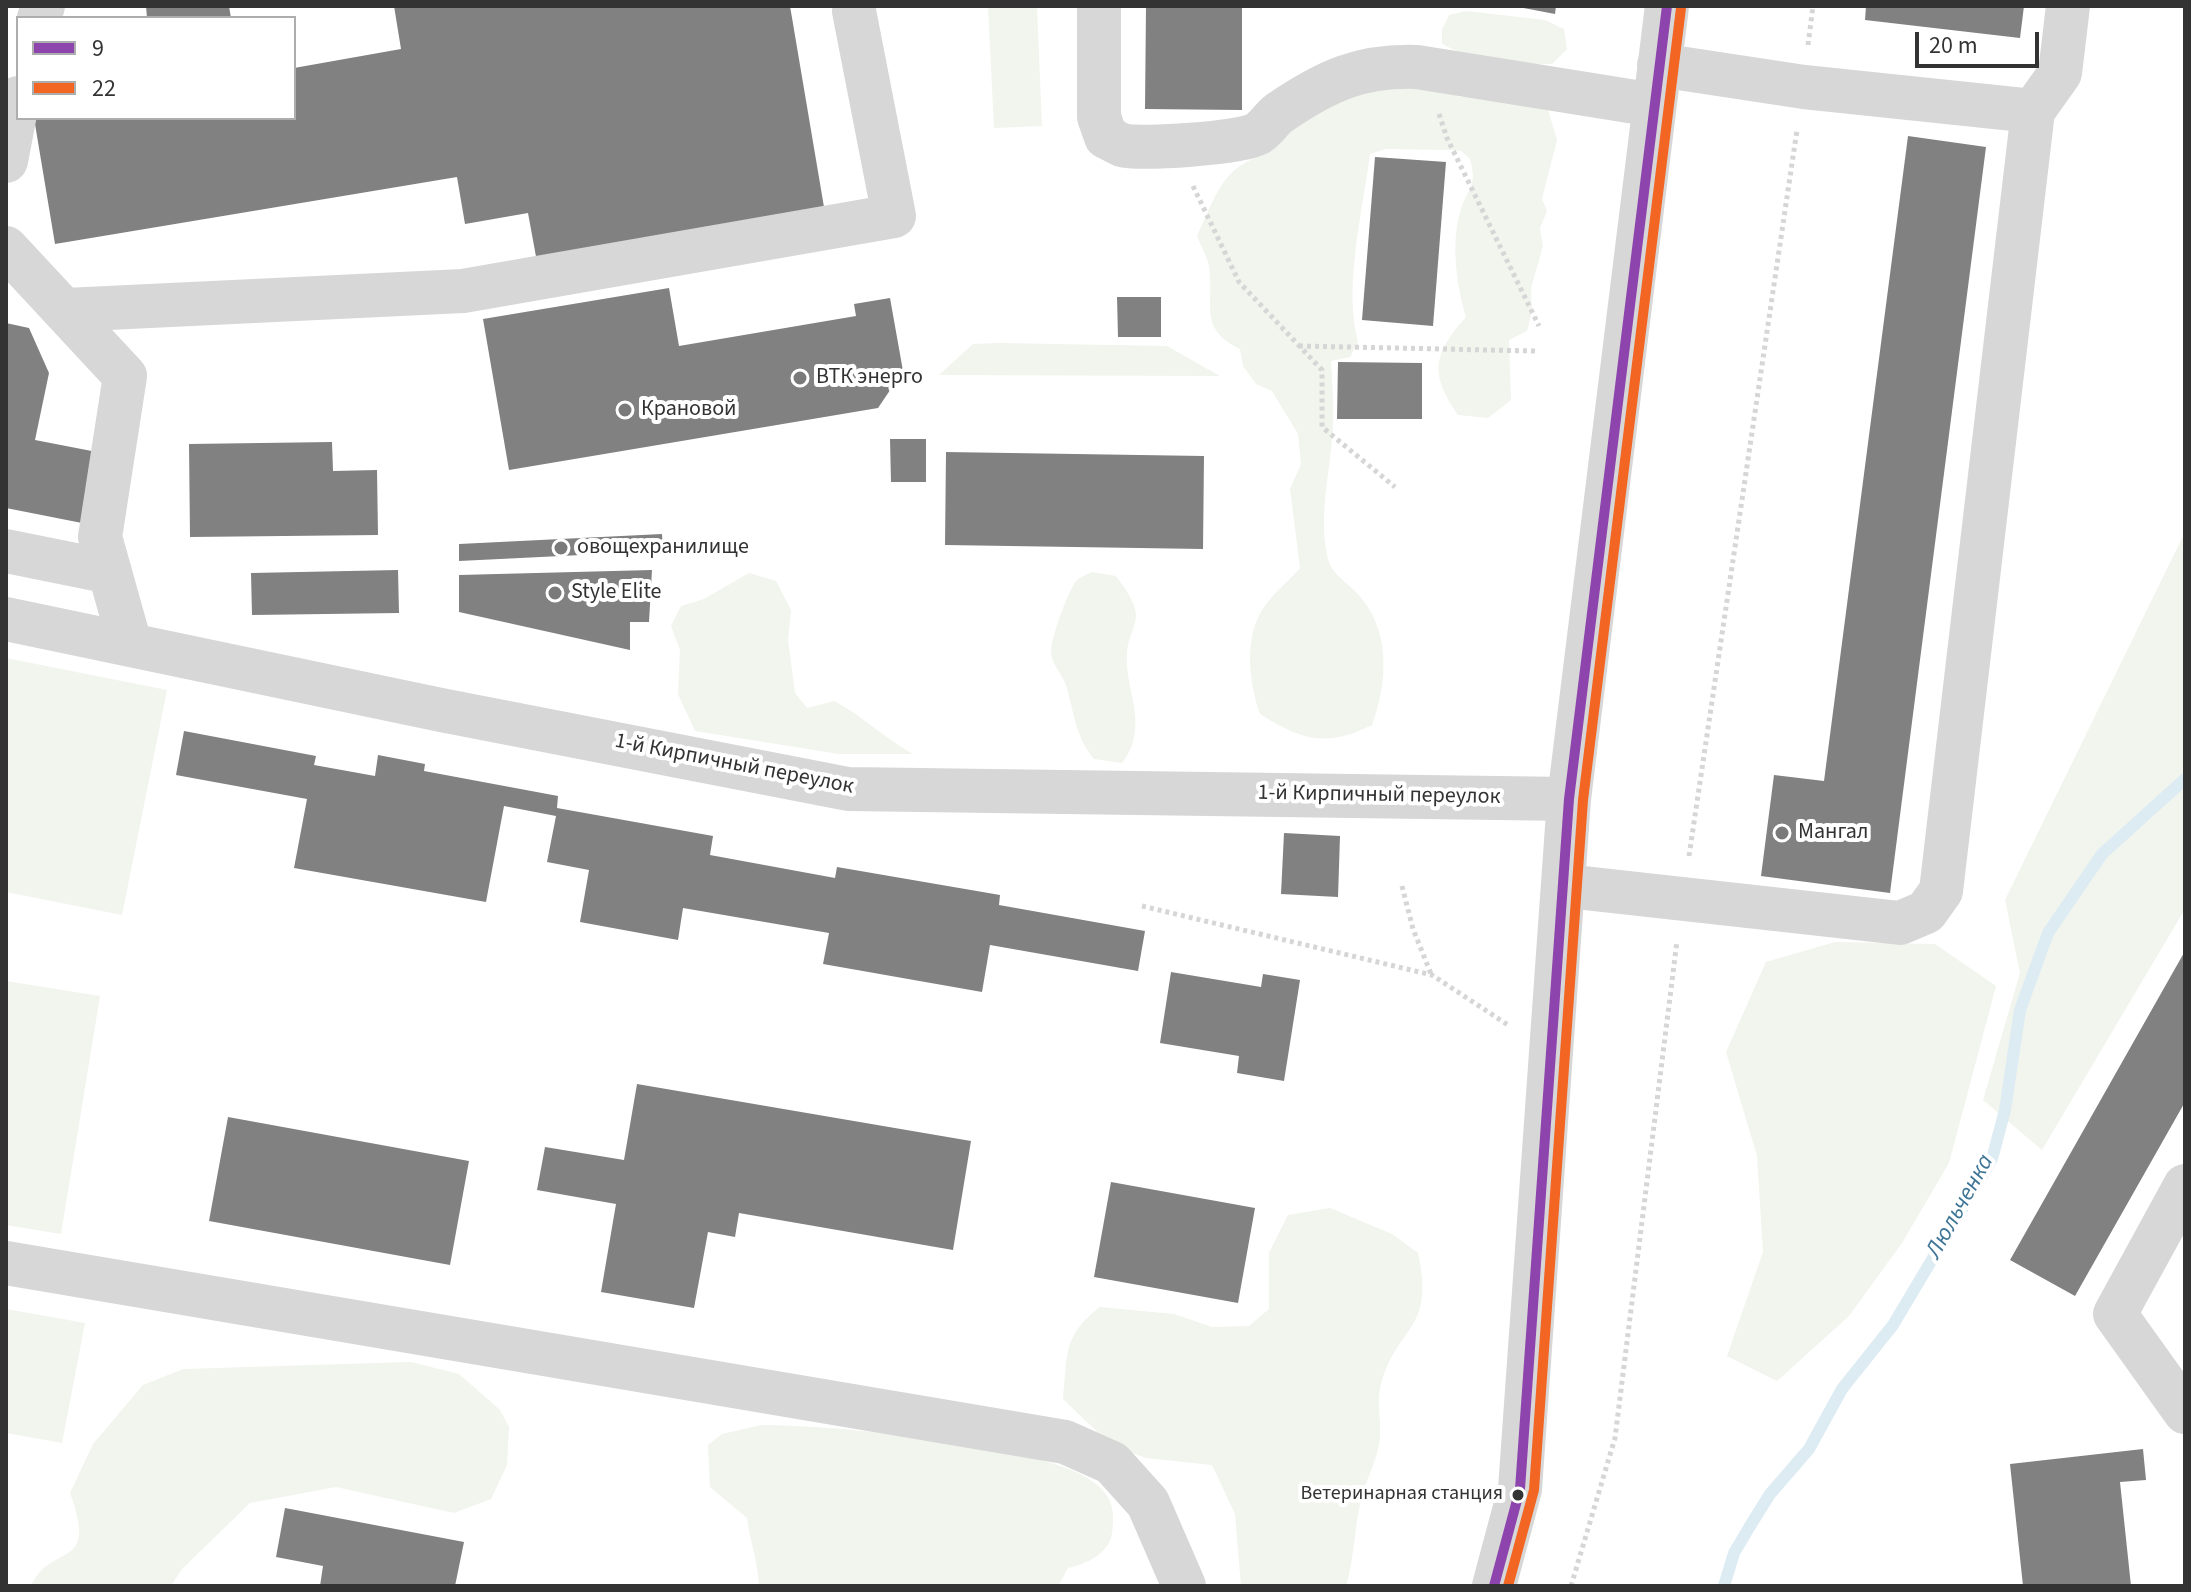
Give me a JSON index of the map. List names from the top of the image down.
{
  "streets": {
    "street": ["1-й Кирпичный переулок"]
  },
  "water": ["Люльченка"],
  "places": [
    "ВТК энерго",
    "Крановой",
    "овощехранилище",
    "Style Elite",
    "Мангал",
    "Ветеринарная станция"
  ],
  "lines": ["transit line 9", "transit line 22"],
  "legend": ["9", "22"],
  "scale_bar": "20 m"
}
